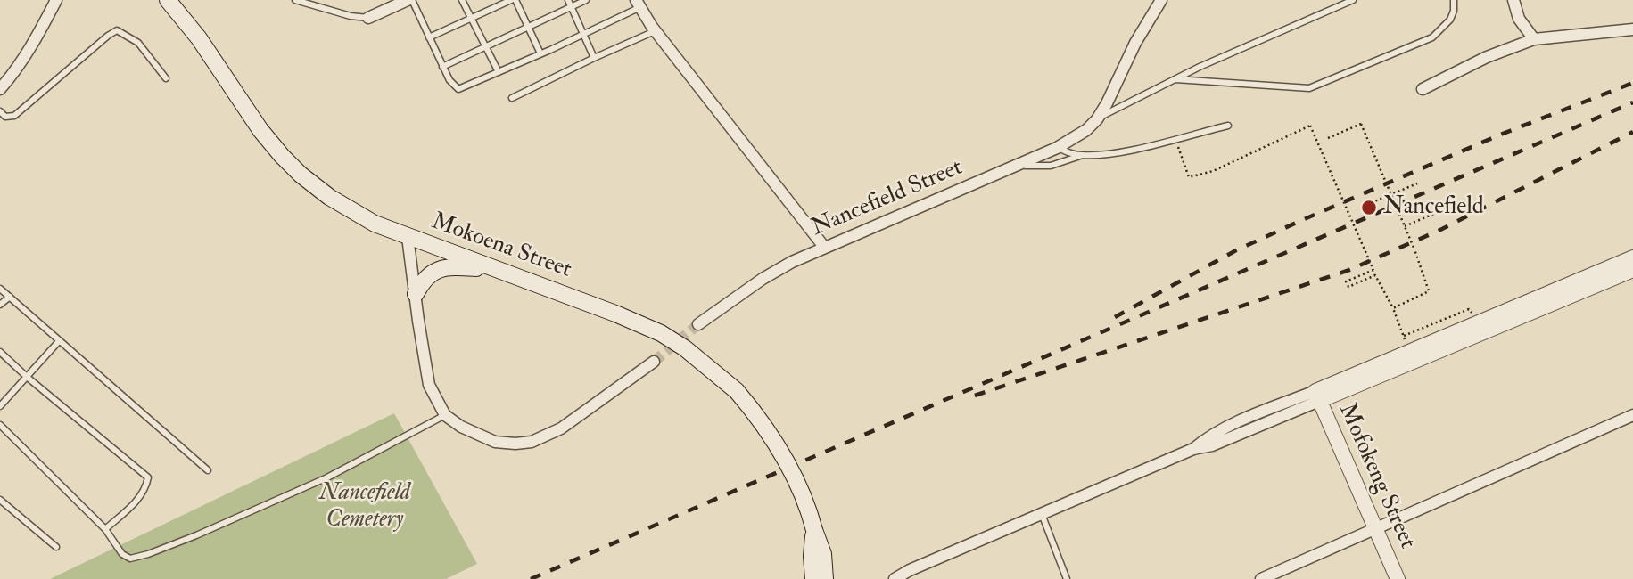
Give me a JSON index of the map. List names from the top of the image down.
{
  "streets": {
    "main road": ["Mokoena Street"],
    "street": ["Nancefield Street", "Mofokeng Street"]
  },
  "parks": ["Nancefield Cemetery"],
  "places": ["Nancefield"]
}
